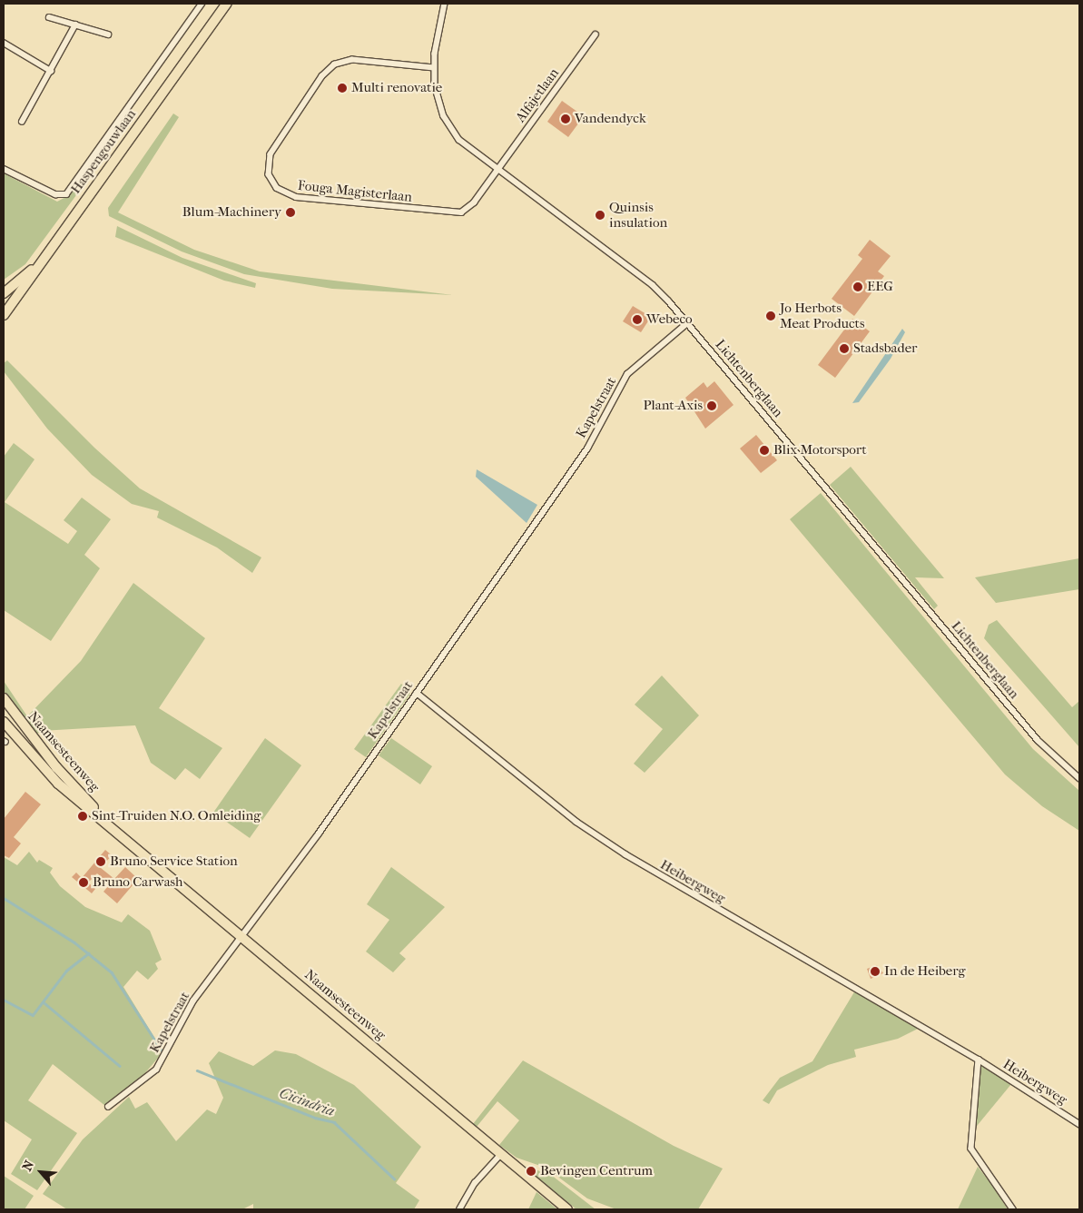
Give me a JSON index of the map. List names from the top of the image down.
{
  "streets": {
    "main road": ["Haspengouwlaan", "Naamsesteenweg"],
    "street": [
      "Alfajetlaan",
      "Fouga Magisterlaan",
      "Lichtenberglaan",
      "Kapelstraat",
      "Heibergweg"
    ]
  },
  "crossings": [
    ["Alfajetlaan", "Fouga Magisterlaan"],
    ["Alfajetlaan", "Lichtenberglaan"],
    ["Fouga Magisterlaan", "Lichtenberglaan"],
    ["Lichtenberglaan", "Kapelstraat"],
    ["Kapelstraat", "Naamsesteenweg"],
    ["Kapelstraat", "Heibergweg"]
  ],
  "water": ["Cicindria"],
  "places": [
    "Multi renovatie",
    "Vandendyck",
    "Blum-Machinery",
    "Quinsis insulation",
    "EEG",
    "Jo Herbots Meat Products",
    "Webeco",
    "Stadsbader",
    "Plant-Axis",
    "Blix Motorsport",
    "Sint-Truiden N.O. Omleiding",
    "Bruno Service Station",
    "Bruno Carwash",
    "In de Heiberg",
    "Bevingen Centrum"
  ],
  "north": "top left"
}
